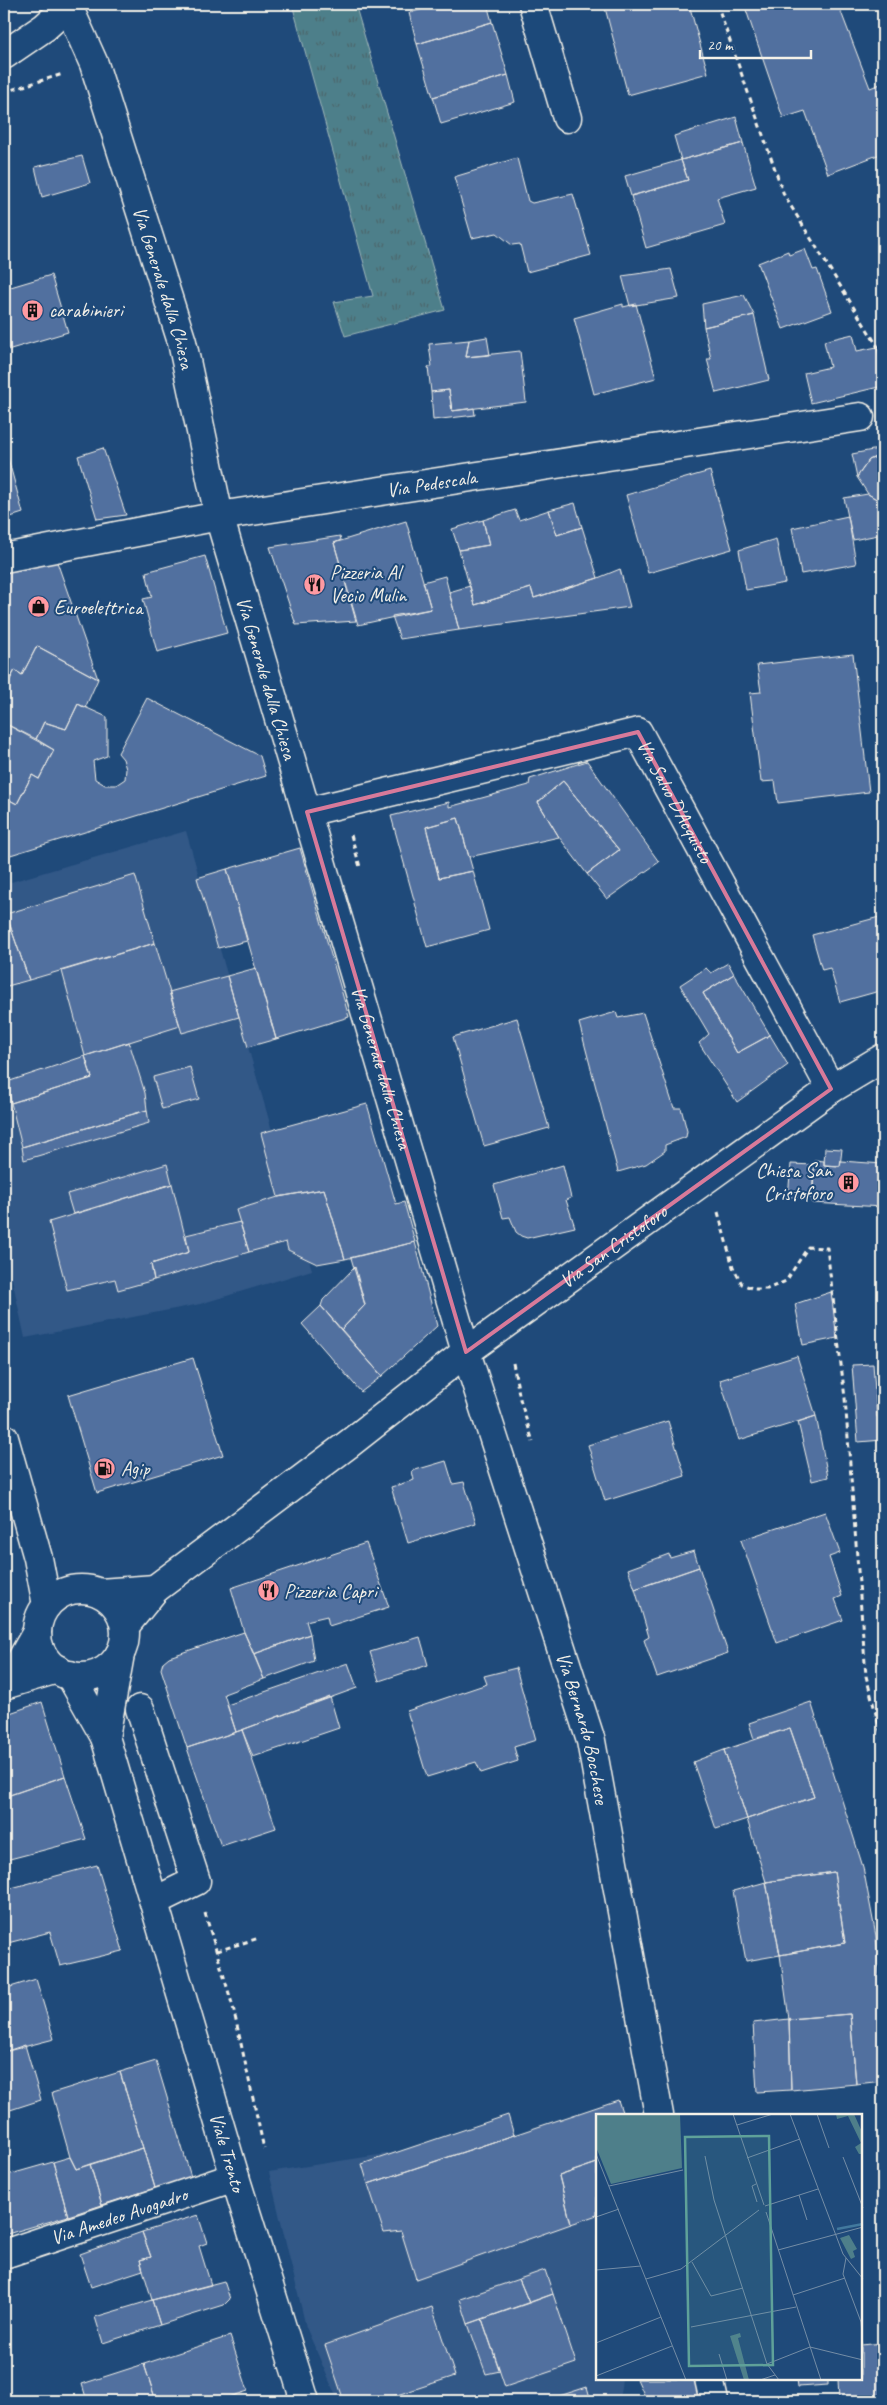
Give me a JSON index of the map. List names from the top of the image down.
{
  "streets": {
    "street": [
      "Via Generale dalla Chiesa",
      "Via Pedescala",
      "Via Salvo D'Acquisto",
      "Via San Cristoforo",
      "Via Bernardo Bocchese",
      "Viale Trento",
      "Via Amedeo Avogadro"
    ]
  },
  "crossings": [
    ["Via Generale dalla Chiesa", "Via Pedescala"],
    ["Via Generale dalla Chiesa", "Via Salvo D'Acquisto"],
    ["Via Generale dalla Chiesa", "Via San Cristoforo"],
    ["Via Generale dalla Chiesa", "Via Bernardo Bocchese"],
    ["Via Salvo D'Acquisto", "Via San Cristoforo"],
    ["Via San Cristoforo", "Via Bernardo Bocchese"],
    ["Viale Trento", "Via Amedeo Avogadro"]
  ],
  "places": {
    "building": ["carabinieri", "Chiesa San Cristoforo"],
    "restaurant": ["Pizzeria Al Vecio Mulin", "Pizzeria Capri"],
    "shop": ["Euroelettrica"],
    "fuel station": ["Agip"]
  },
  "scale_bar": "20 m"
}
